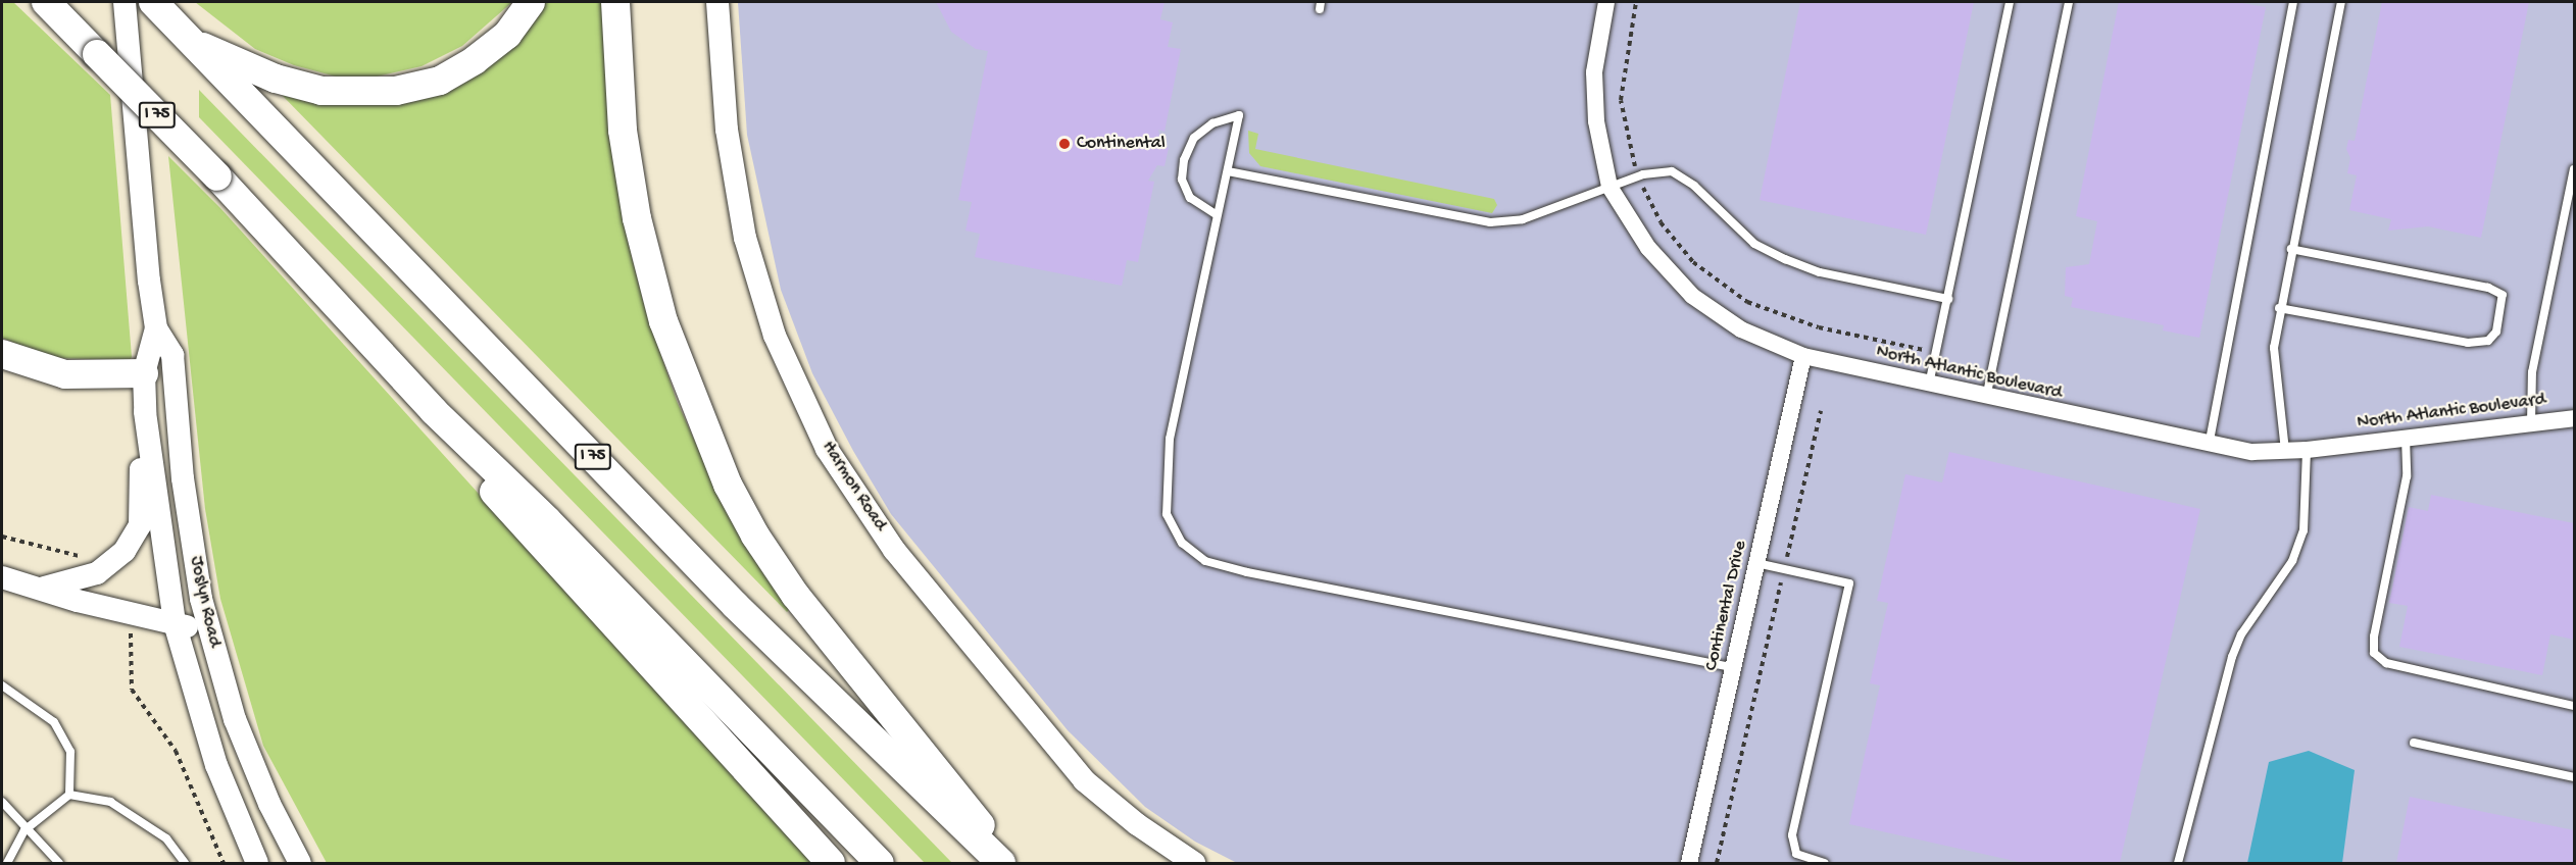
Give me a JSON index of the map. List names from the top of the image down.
{
  "streets": {
    "highway": ["I 75"],
    "main road": ["Harmon Road", "Joslyn Road"],
    "street": ["North Atlantic Boulevard", "Continental Drive"]
  },
  "crossings": [
    ["North Atlantic Boulevard", "Continental Drive"]
  ],
  "places": ["Continental"]
}
